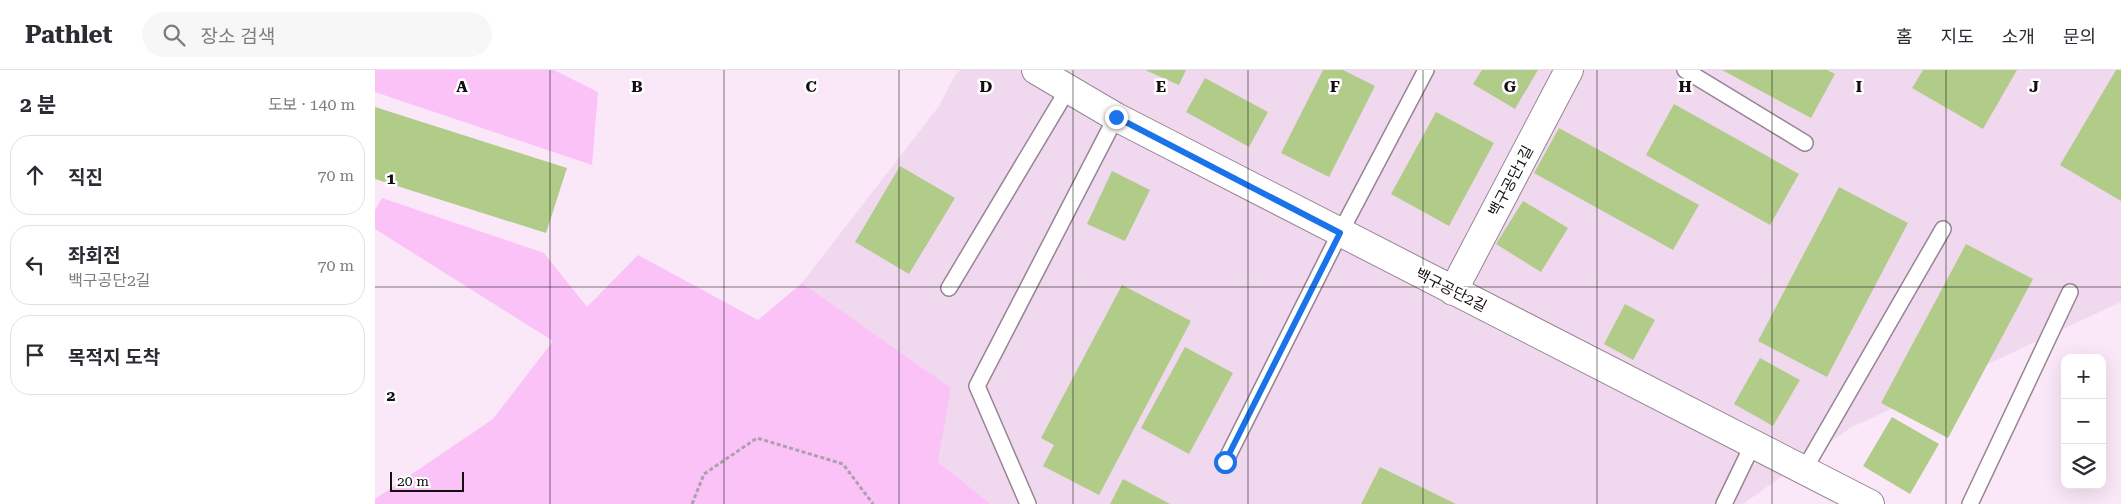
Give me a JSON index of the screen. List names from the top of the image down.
{
  "streets": {
    "street": ["백구공단1길", "백구공단2길"]
  },
  "crossings": [
    ["백구공단1길", "백구공단2길"]
  ],
  "scale_bar": "20 m",
  "page": {
    "header": "Pathlet",
    "search": "장소 검색",
    "nav": [
      "홈",
      "지도",
      "소개",
      "문의"
    ],
    "heading": ["2 분", "도보 · 140 m"],
    "list": [
      ["직진", "70 m"],
      ["좌회전", "백구공단2길", "70 m"],
      "목적지 도착"
    ],
    "map_buttons": ["+", "−"],
    "scale": "20 m"
  },
  "grid": {
    "columns": [
      "A",
      "B",
      "C",
      "D",
      "E",
      "F",
      "G",
      "H",
      "I",
      "J"
    ],
    "rows": ["1", "2"]
  }
}
